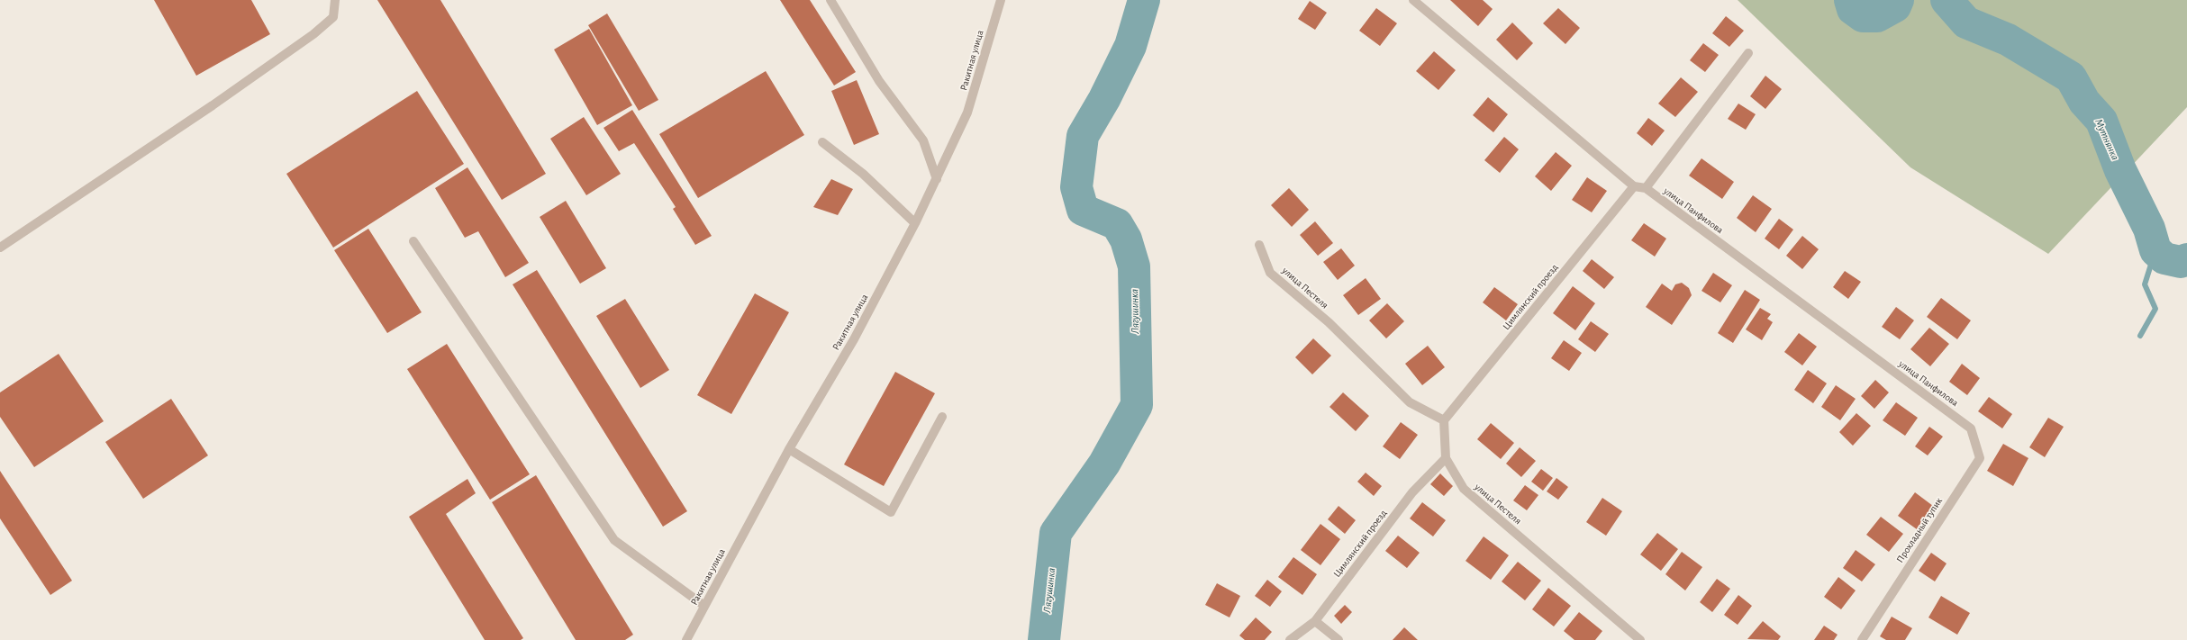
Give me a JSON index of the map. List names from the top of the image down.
{
  "streets": {
    "street": [
      "Ракитная улица",
      "улица Панфилова",
      "улица Пестеля",
      "Цимлянский проезд",
      "Прохладный тупик"
    ]
  },
  "crossings": [
    ["улица Панфилова", "Цимлянский проезд"],
    ["улица Панфилова", "Прохладный тупик"],
    ["улица Пестеля", "Цимлянский проезд"]
  ],
  "water": ["Мутнянка", "Лягушинка"]
}
